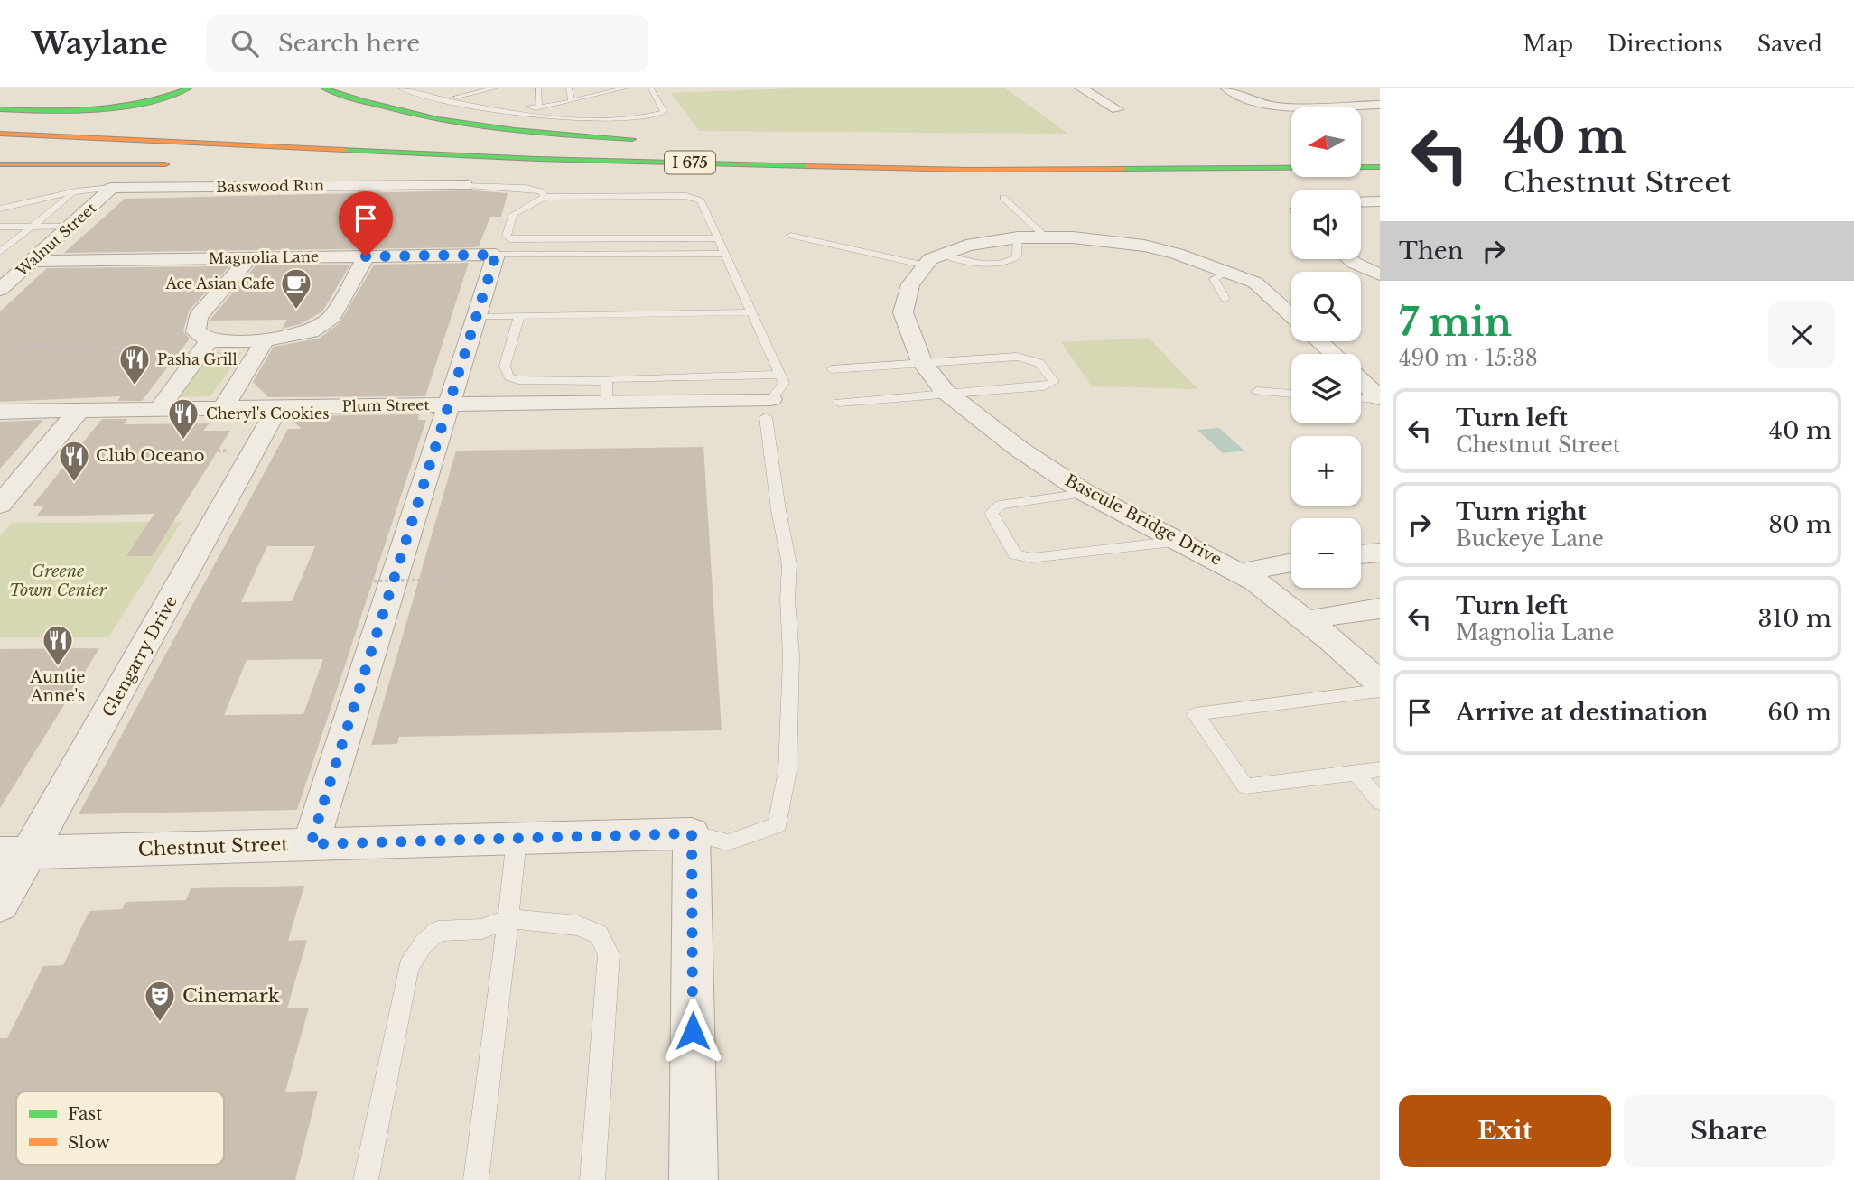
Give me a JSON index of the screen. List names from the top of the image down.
{
  "streets": {
    "highway": ["I 675"],
    "street": [
      "Basswood Run",
      "Walnut Street",
      "Magnolia Lane",
      "Plum Street",
      "Bascule Bridge Drive",
      "Glengarry Drive",
      "Chestnut Street"
    ]
  },
  "crossings": [
    ["Basswood Run", "Walnut Street"],
    ["Walnut Street", "Magnolia Lane"],
    ["Plum Street", "Glengarry Drive"],
    ["Glengarry Drive", "Chestnut Street"]
  ],
  "parks": ["Greene Town Center"],
  "places": {
    "cafe": ["Ace Asian Cafe"],
    "restaurant": [
      "Pasha Grill",
      "Cheryl's Cookies",
      "Club Oceano",
      "Auntie Anne's"
    ],
    "theatre": ["Cinemark"]
  },
  "legend": ["Fast", "Slow"],
  "north": "left",
  "page": {
    "header": "Waylane",
    "search": "Search here",
    "nav": ["Map", "Directions", "Saved"],
    "turn": ["40 m", "Chestnut Street"],
    "map_buttons": ["+", "−"],
    "then": "Then",
    "heading": ["7 min", "490 m · 15:38"],
    "list": [
      {
        "name": "Turn left",
        "note": "Chestnut Street",
        "value": "40 m"
      },
      {
        "name": "Turn right",
        "note": "Buckeye Lane",
        "value": "80 m"
      },
      {
        "name": "Turn left",
        "note": "Magnolia Lane",
        "value": "310 m"
      },
      {
        "name": "Arrive at destination",
        "value": "60 m"
      }
    ],
    "buttons": ["Exit", "Share"]
  }
}
